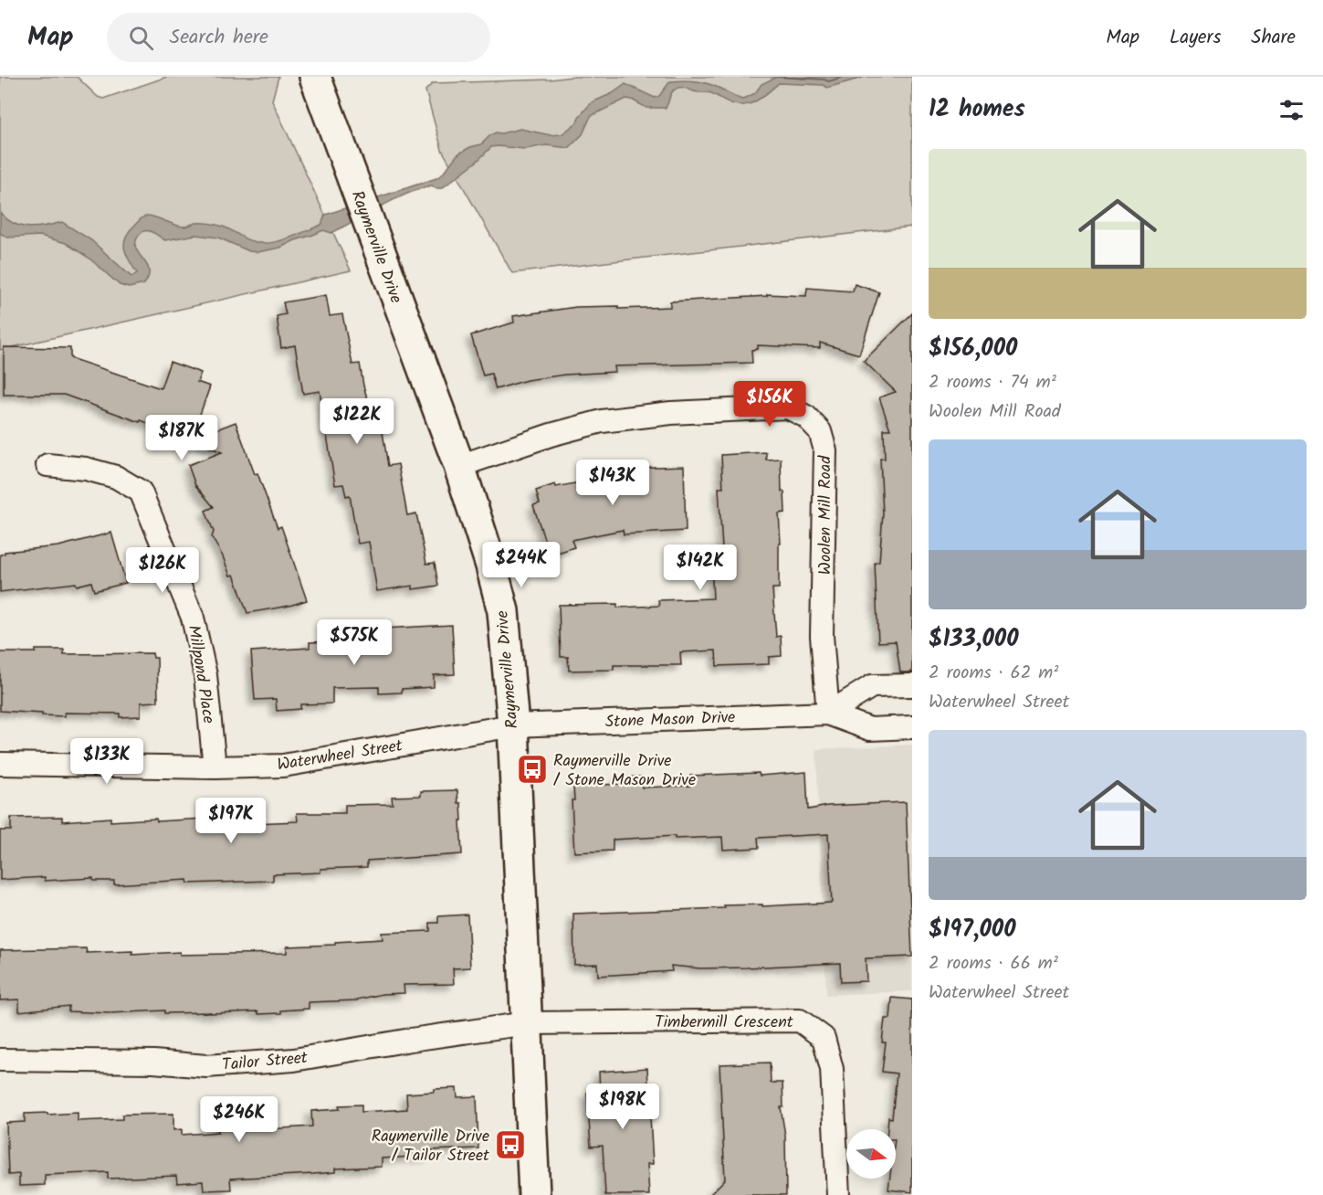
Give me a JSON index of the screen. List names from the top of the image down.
{
  "streets": {
    "street": [
      "Raymerville Drive",
      "Woolen Mill Road",
      "Millpond Place",
      "Stone Mason Drive",
      "Waterwheel Street",
      "Timbermill Crescent",
      "Tailor Street"
    ]
  },
  "crossings": [
    ["Raymerville Drive", "Woolen Mill Road"],
    ["Raymerville Drive", "Stone Mason Drive"],
    ["Raymerville Drive", "Waterwheel Street"],
    ["Raymerville Drive", "Timbermill Crescent"],
    ["Raymerville Drive", "Tailor Street"],
    ["Woolen Mill Road", "Stone Mason Drive"],
    ["Millpond Place", "Waterwheel Street"],
    ["Stone Mason Drive", "Waterwheel Street"],
    ["Timbermill Crescent", "Tailor Street"]
  ],
  "places": {
    "bus stop": ["Raymerville Drive / Stone Mason Drive", "Raymerville Drive / Tailor Street"]
  },
  "north": "right",
  "page": {
    "header": "Map",
    "search": "Search here",
    "nav": ["Map", "Layers", "Share"],
    "heading": "12 homes",
    "list": [
      {
        "name": "$156,000",
        "note": "2 rooms · 74 m² · Woolen Mill Road"
      },
      {
        "name": "$133,000",
        "note": "2 rooms · 62 m² · Waterwheel Street"
      },
      {
        "name": "$197,000",
        "note": "2 rooms · 66 m² · Waterwheel Street"
      }
    ],
    "price": [
      "$156K",
      "$122K",
      "$187K",
      "$143K",
      "$244K",
      "$142K",
      "$126K",
      "$575K",
      "$133K",
      "$197K",
      "$198K",
      "$246K"
    ]
  }
}
